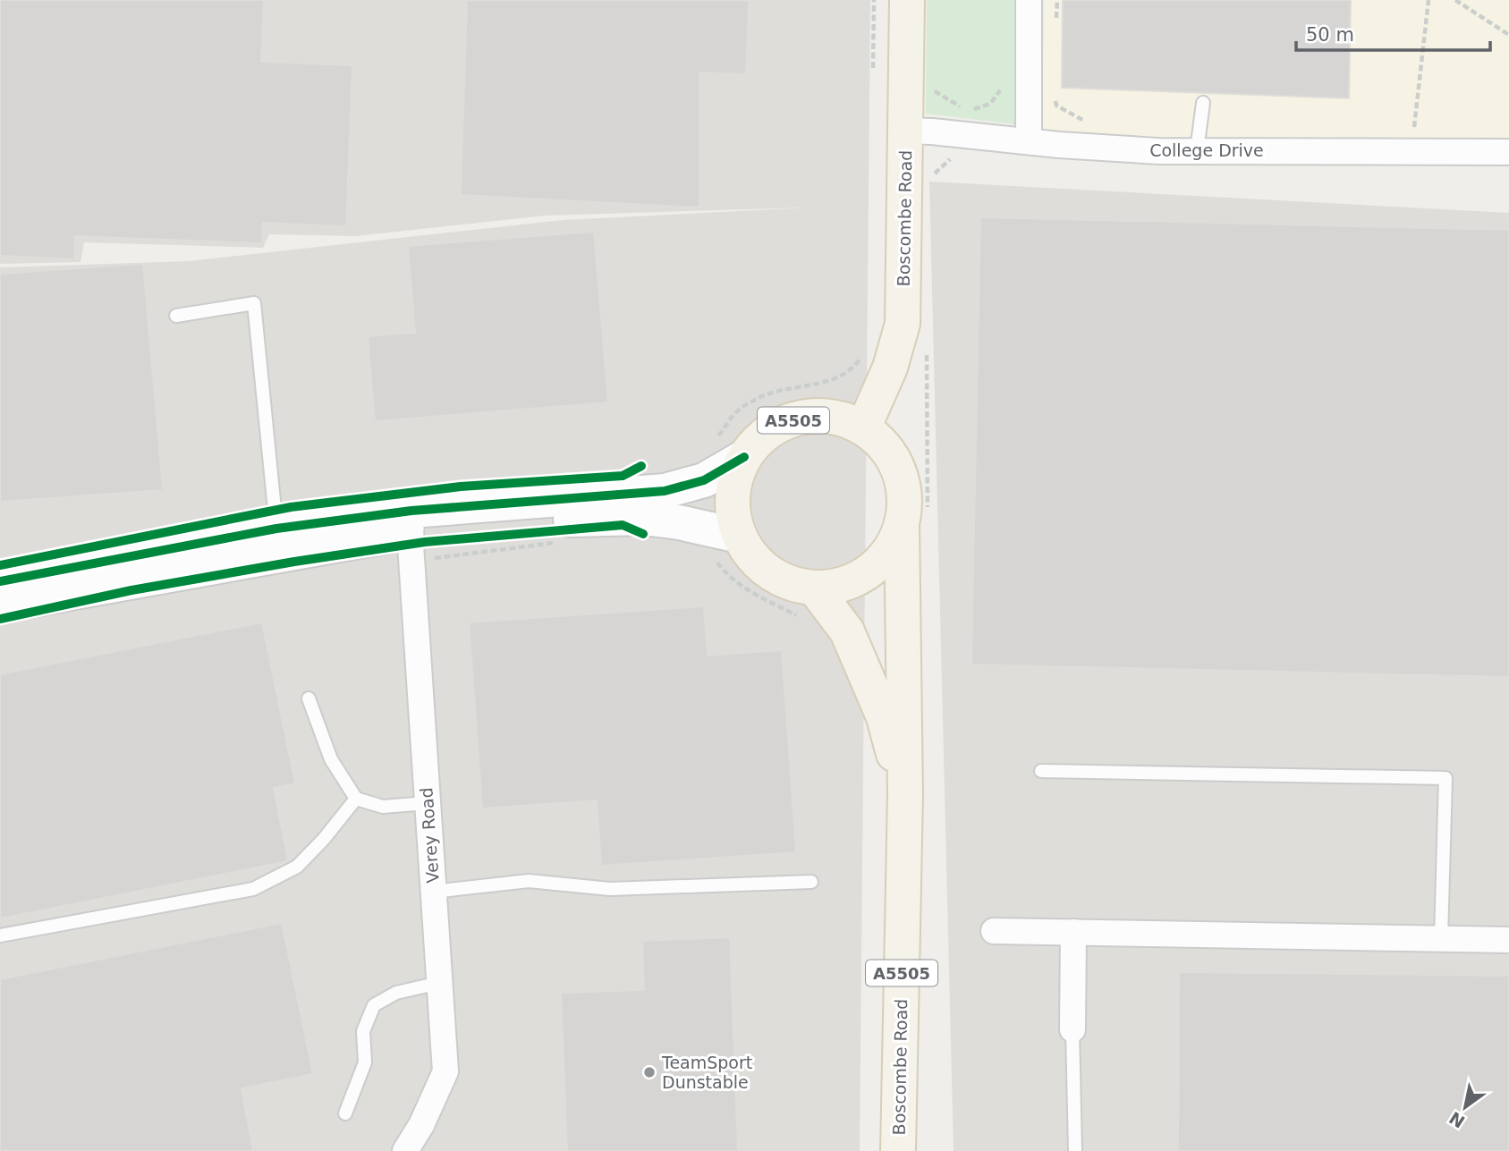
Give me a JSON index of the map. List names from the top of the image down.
{
  "streets": {
    "main road": ["Boscombe Road", "A5505"],
    "street": ["College Drive", "Verey Road"]
  },
  "crossings": [
    ["College Drive", "Boscombe Road"],
    ["Boscombe Road", "A5505"]
  ],
  "places": ["TeamSport Dunstable"],
  "scale_bar": "50 m",
  "north": "bottom left"
}
